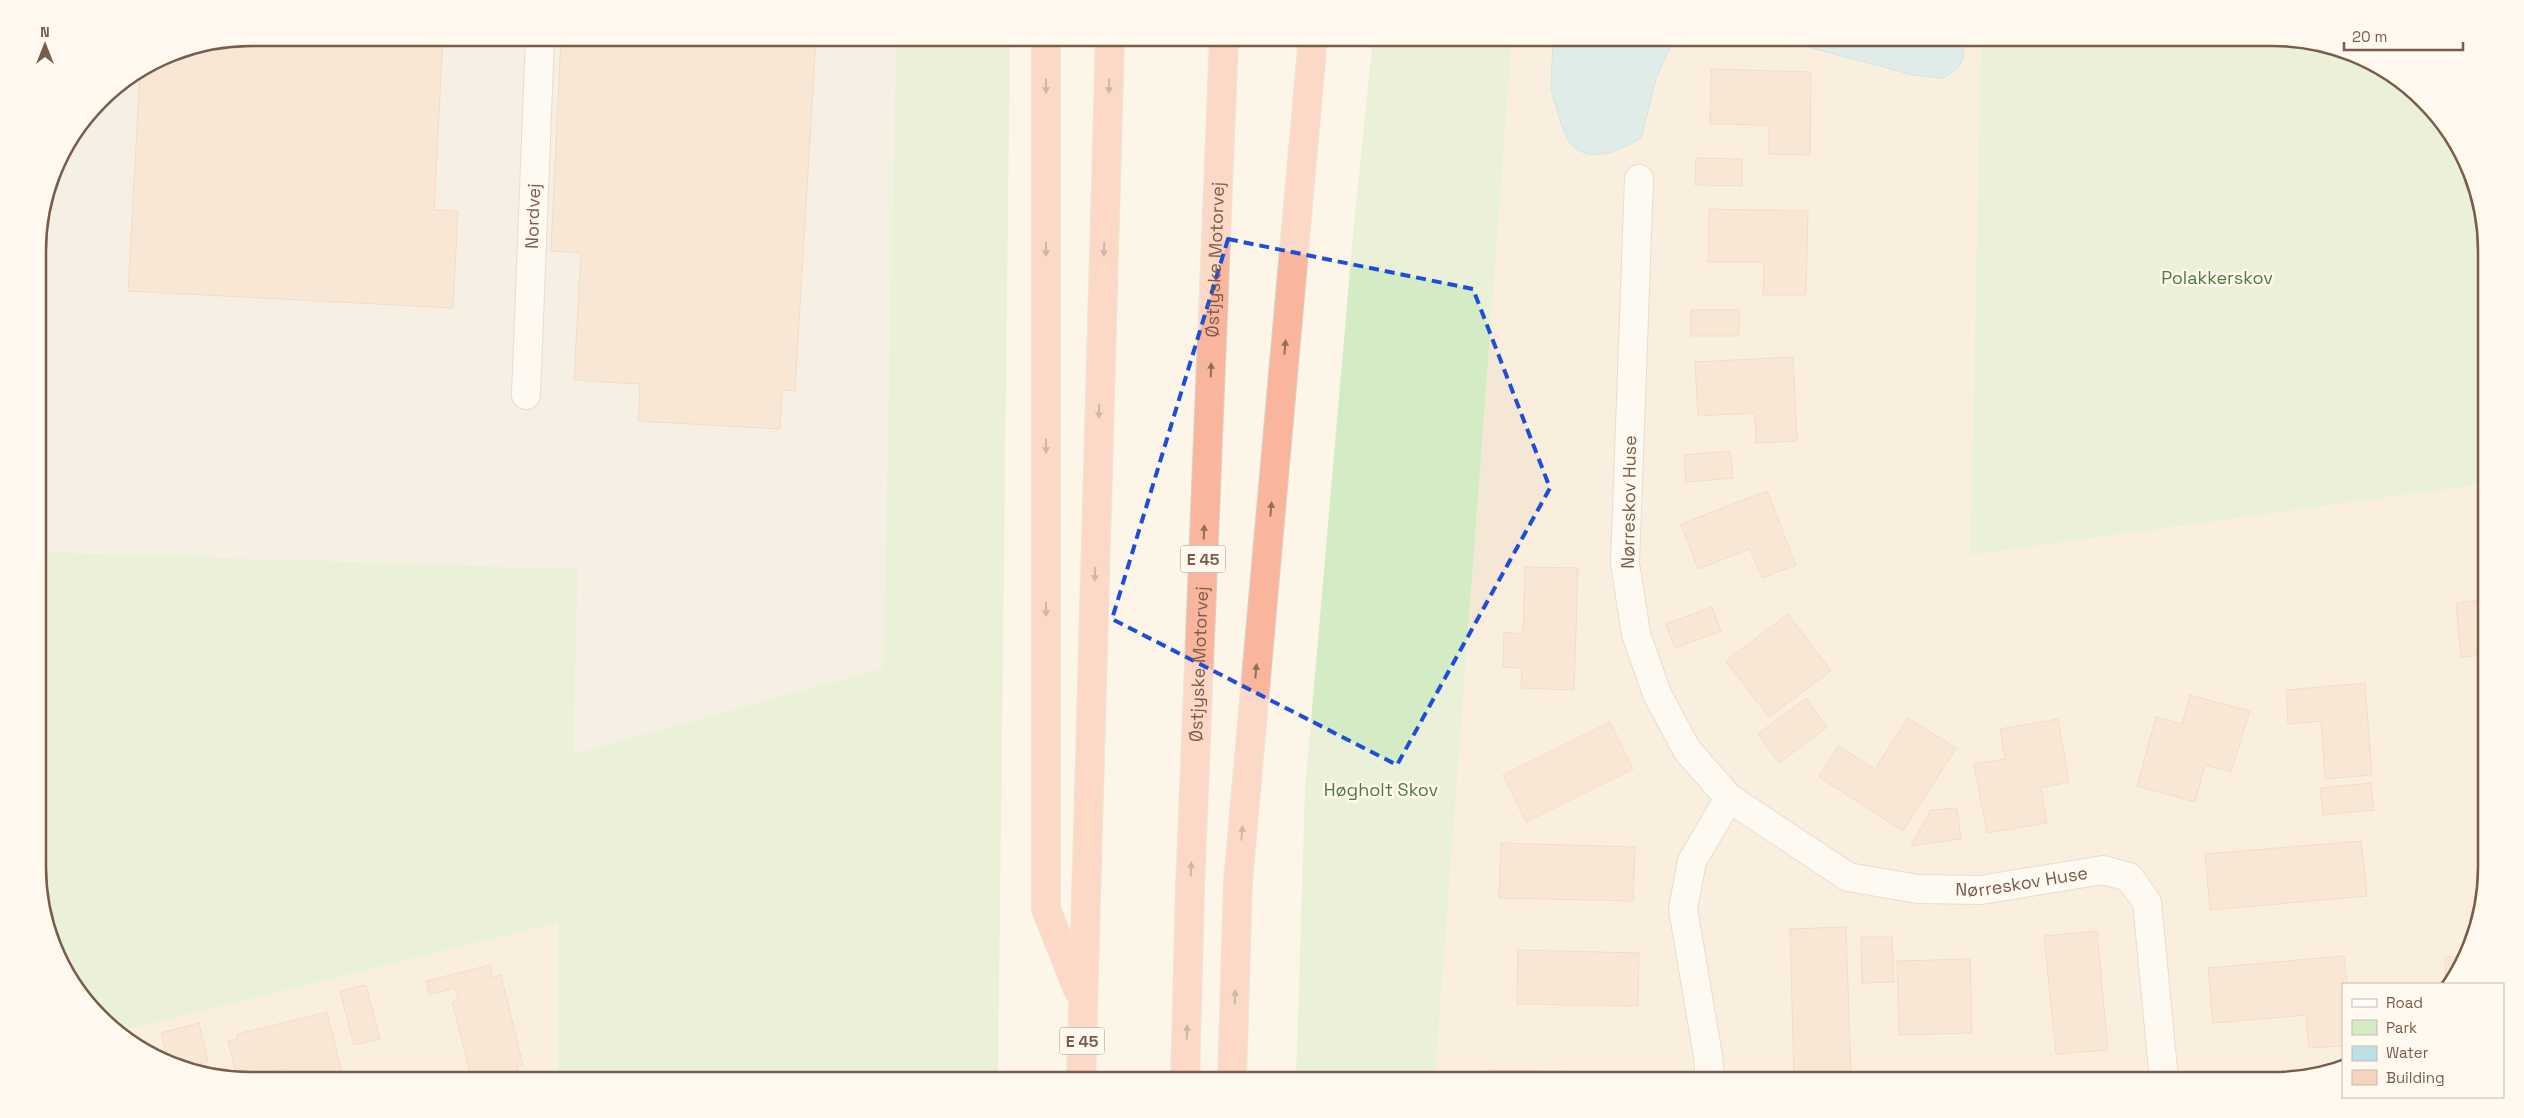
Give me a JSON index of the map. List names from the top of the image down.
{
  "streets": {
    "highway": ["Østjyske Motorvej", "E 45"],
    "street": ["Nordvej", "Nørreskov Huse"]
  },
  "parks": ["Polakkerskov", "Høgholt Skov"],
  "legend": [
    "Road",
    "Park",
    "Water",
    "Building"
  ],
  "scale_bar": "20 m",
  "north": "top"
}
